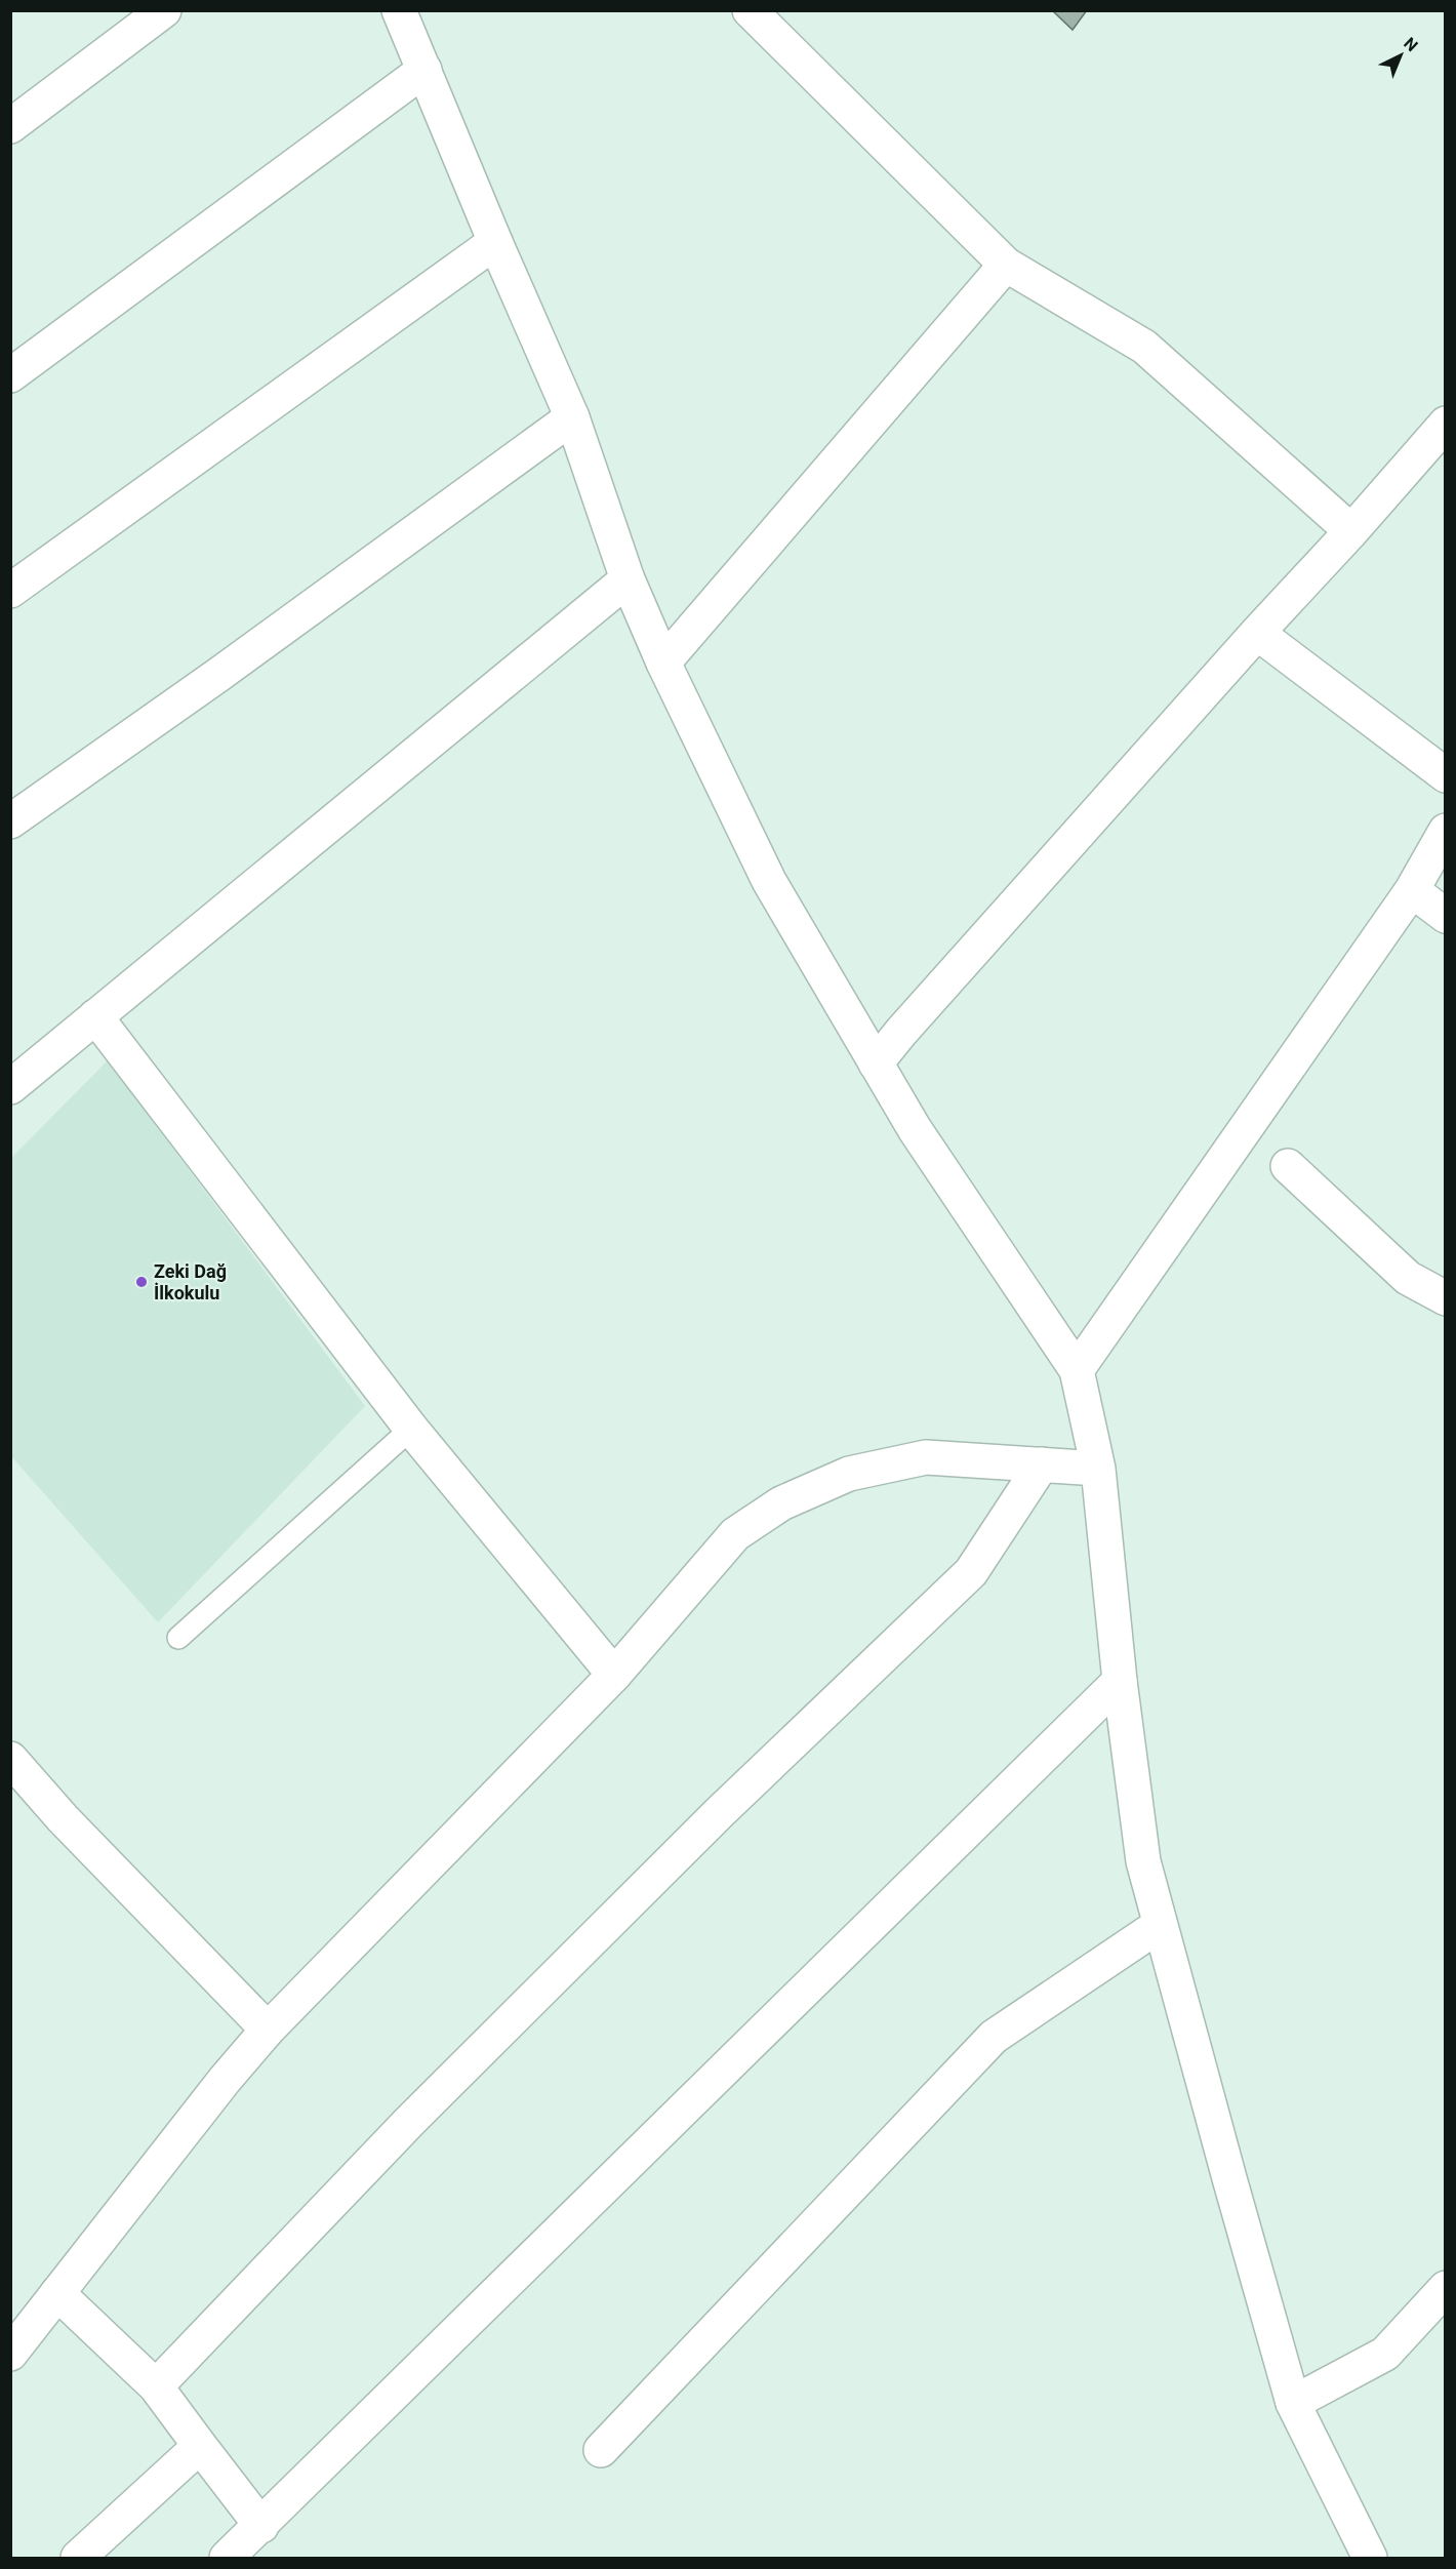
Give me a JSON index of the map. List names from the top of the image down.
{
  "places": ["Zeki Dağ İlkokulu"],
  "north": "top right"
}
